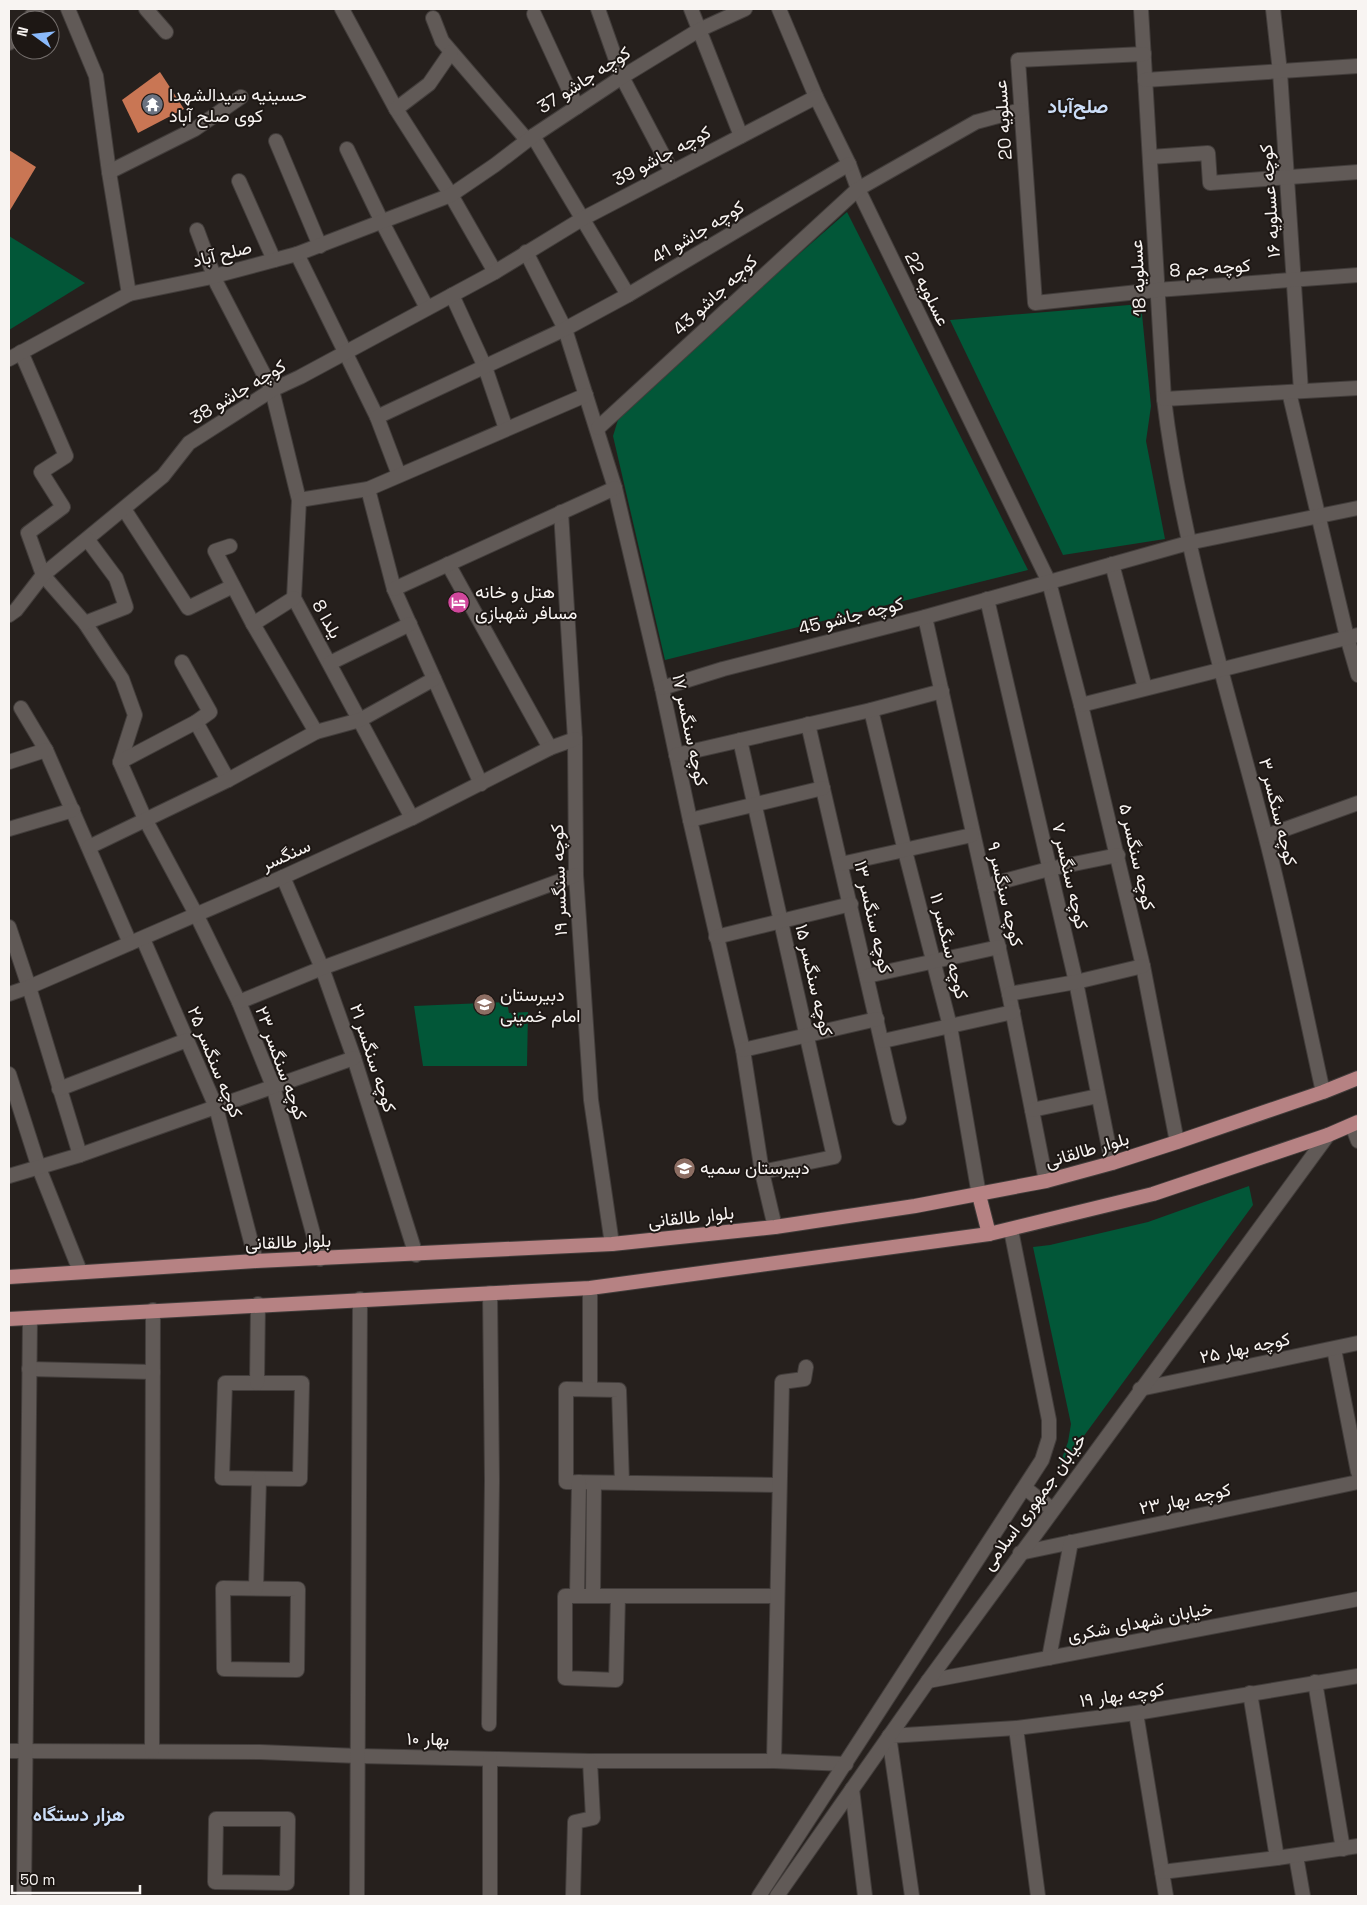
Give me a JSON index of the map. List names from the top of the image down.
{
  "streets": {
    "main road": ["بلوار طالقانی"],
    "street": [
      "کوچه جاشو 37",
      "عسلویه 20",
      "کوچه جاشو 39",
      "کوچه عسلویه ۱۶",
      "کوچه جاشو 41",
      "صلح آباد",
      "کوچه جم 8",
      "عسلویه 18",
      "عسلویه 22",
      "کوچه جاشو 43",
      "کوچه جاشو 38",
      "کوچه جاشو 45",
      "یلدا 8",
      "کوچه سنگسر ۱۷",
      "کوچه سنگسر ۳",
      "سنگسر",
      "کوچه سنگسر ۵",
      "کوچه سنگسر ۷",
      "کوچه سنگسر ۱۹",
      "کوچه سنگسر ۹",
      "کوچه سنگسر ۱۳",
      "کوچه سنگسر ۱۱",
      "کوچه سنگسر ۱۵",
      "کوچه سنگسر ۲۱",
      "کوچه سنگسر ۲۵",
      "کوچه سنگسر ۲۳",
      "کوچه بهار ۲۵",
      "کوچه بهار ۲۳",
      "خیابان جمهوری اسلامی",
      "خیابان شهدای شکری",
      "کوچه بهار ۱۹",
      "بهار ۱۰"
    ]
  },
  "crossings": [
    ["کوچه جاشو 37", "صلح آباد"],
    ["عسلویه 20", "کوچه جم 8"],
    ["عسلویه 20", "عسلویه 18"],
    ["عسلویه 20", "کوچه جاشو 43"],
    ["کوچه جاشو 39", "عسلویه 22"],
    ["کوچه جاشو 39", "کوچه جاشو 38"],
    ["کوچه جاشو 39", "کوچه سنگسر ۱۷"],
    ["کوچه عسلویه ۱۶", "کوچه جم 8"],
    ["کوچه عسلویه ۱۶", "کوچه جاشو 45"],
    ["کوچه جاشو 41", "عسلویه 22"],
    ["کوچه جاشو 41", "کوچه سنگسر ۱۷"],
    ["صلح آباد", "یلدا 8"],
    ["کوچه جم 8", "عسلویه 18"],
    ["عسلویه 18", "کوچه جاشو 45"],
    ["عسلویه 18", "کوچه سنگسر ۳"],
    ["عسلویه 22", "کوچه جاشو 43"],
    ["عسلویه 22", "کوچه جاشو 45"],
    ["عسلویه 22", "کوچه سنگسر ۵"],
    ["کوچه جاشو 43", "کوچه سنگسر ۱۷"],
    ["کوچه جاشو 38", "یلدا 8"],
    ["کوچه جاشو 38", "کوچه سنگسر ۱۷"],
    ["کوچه جاشو 45", "کوچه سنگسر ۱۷"],
    ["کوچه جاشو 45", "کوچه سنگسر ۳"],
    ["کوچه جاشو 45", "کوچه سنگسر ۵"],
    ["کوچه جاشو 45", "کوچه سنگسر ۷"],
    ["کوچه جاشو 45", "کوچه سنگسر ۹"],
    ["یلدا 8", "سنگسر"],
    ["کوچه سنگسر ۱۷", "کوچه سنگسر ۱۵"],
    ["کوچه سنگسر ۱۷", "بلوار طالقانی"],
    ["کوچه سنگسر ۳", "بلوار طالقانی"],
    ["سنگسر", "کوچه سنگسر ۱۹"],
    ["سنگسر", "کوچه سنگسر ۲۱"],
    ["سنگسر", "کوچه سنگسر ۲۵"],
    ["سنگسر", "کوچه سنگسر ۲۳"],
    ["کوچه سنگسر ۵", "بلوار طالقانی"],
    ["کوچه سنگسر ۷", "بلوار طالقانی"],
    ["کوچه سنگسر ۱۹", "بلوار طالقانی"],
    ["کوچه سنگسر ۹", "بلوار طالقانی"],
    ["کوچه سنگسر ۱۱", "بلوار طالقانی"],
    ["کوچه سنگسر ۲۱", "بلوار طالقانی"],
    ["کوچه سنگسر ۲۵", "بلوار طالقانی"],
    ["کوچه سنگسر ۲۳", "بلوار طالقانی"],
    ["کوچه بهار ۲۵", "خیابان جمهوری اسلامی"],
    ["کوچه بهار ۲۳", "خیابان جمهوری اسلامی"],
    ["خیابان جمهوری اسلامی", "خیابان شهدای شکری"],
    ["خیابان جمهوری اسلامی", "کوچه بهار ۱۹"],
    ["خیابان جمهوری اسلامی", "بهار ۱۰"]
  ],
  "districts": ["صلح‌آباد", "هزار دستگاه"],
  "places": {
    "temple": ["حسینیه سیدالشهدا کوی صلح آباد"],
    "hotel": ["هتل و خانه مسافر شهبازی"],
    "school or university": ["دبیرستان امام خمینی", "دبیرستان سمیه"]
  },
  "scale_bar": "50 m",
  "north": "left"
}
